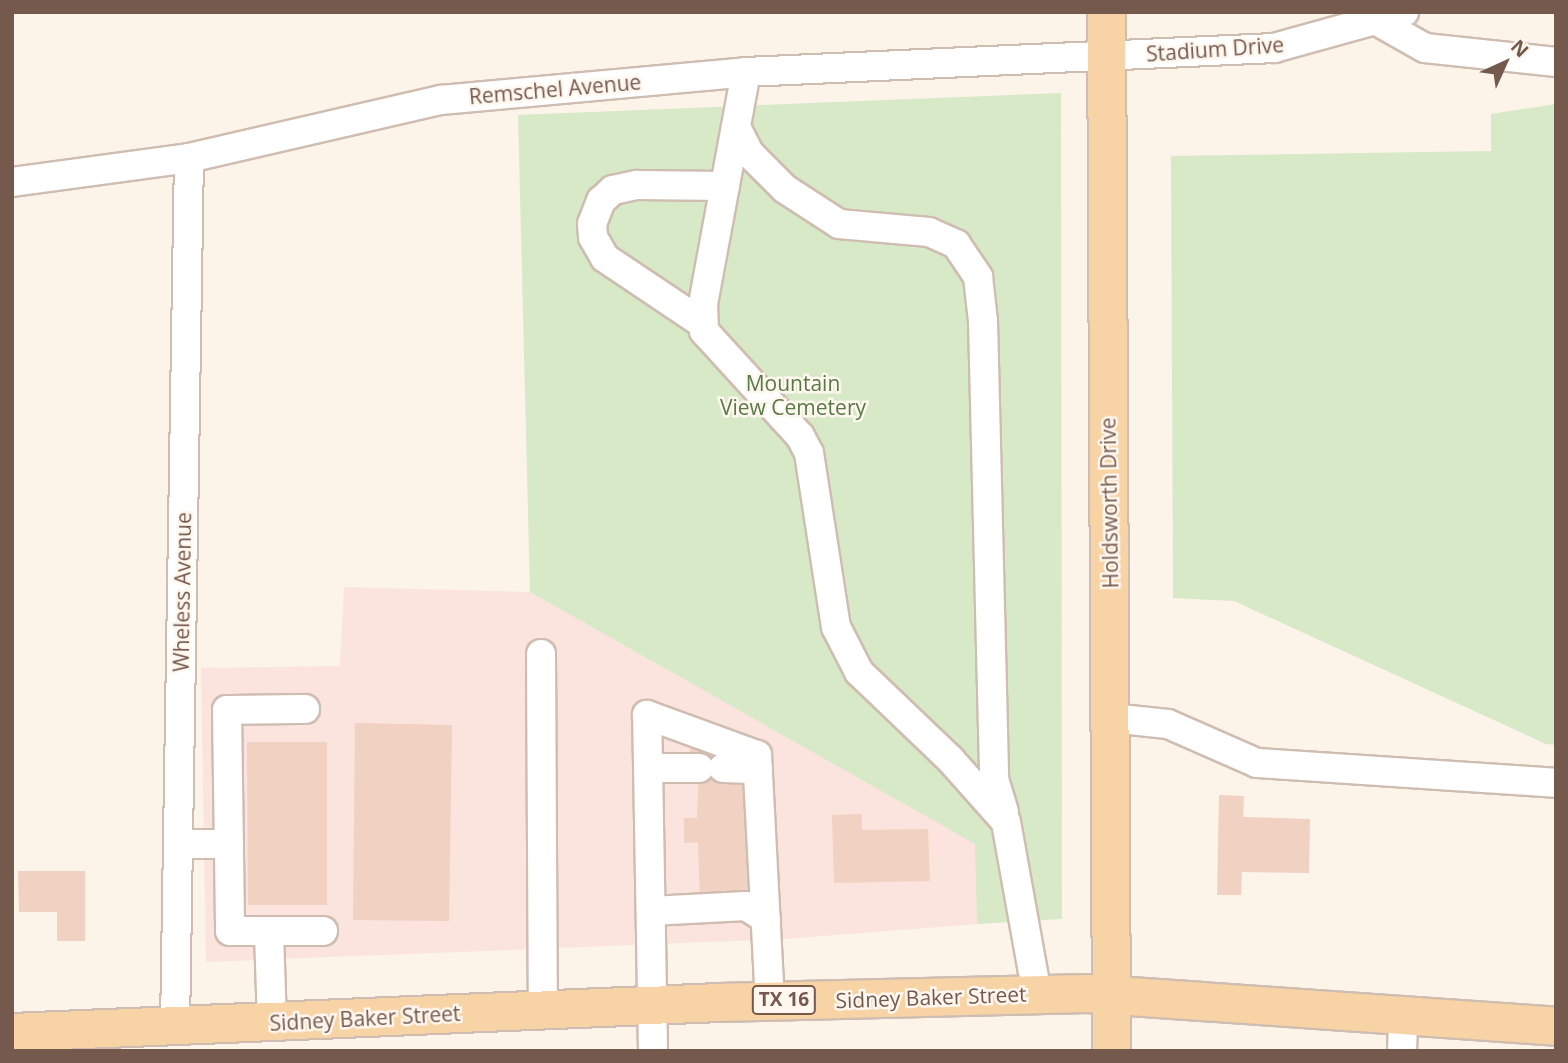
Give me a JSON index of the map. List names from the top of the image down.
{
  "streets": {
    "main road": ["Holdsworth Drive", "Sidney Baker Street", "TX 16"],
    "street": ["Stadium Drive", "Remschel Avenue", "Wheless Avenue"]
  },
  "crossings": [
    ["Stadium Drive", "Remschel Avenue"],
    ["Stadium Drive", "Holdsworth Drive"],
    ["Remschel Avenue", "Holdsworth Drive"],
    ["Remschel Avenue", "Wheless Avenue"],
    ["Holdsworth Drive", "Sidney Baker Street"],
    ["Wheless Avenue", "Sidney Baker Street"]
  ],
  "parks": ["Mountain View Cemetery"],
  "north": "top right"
}
